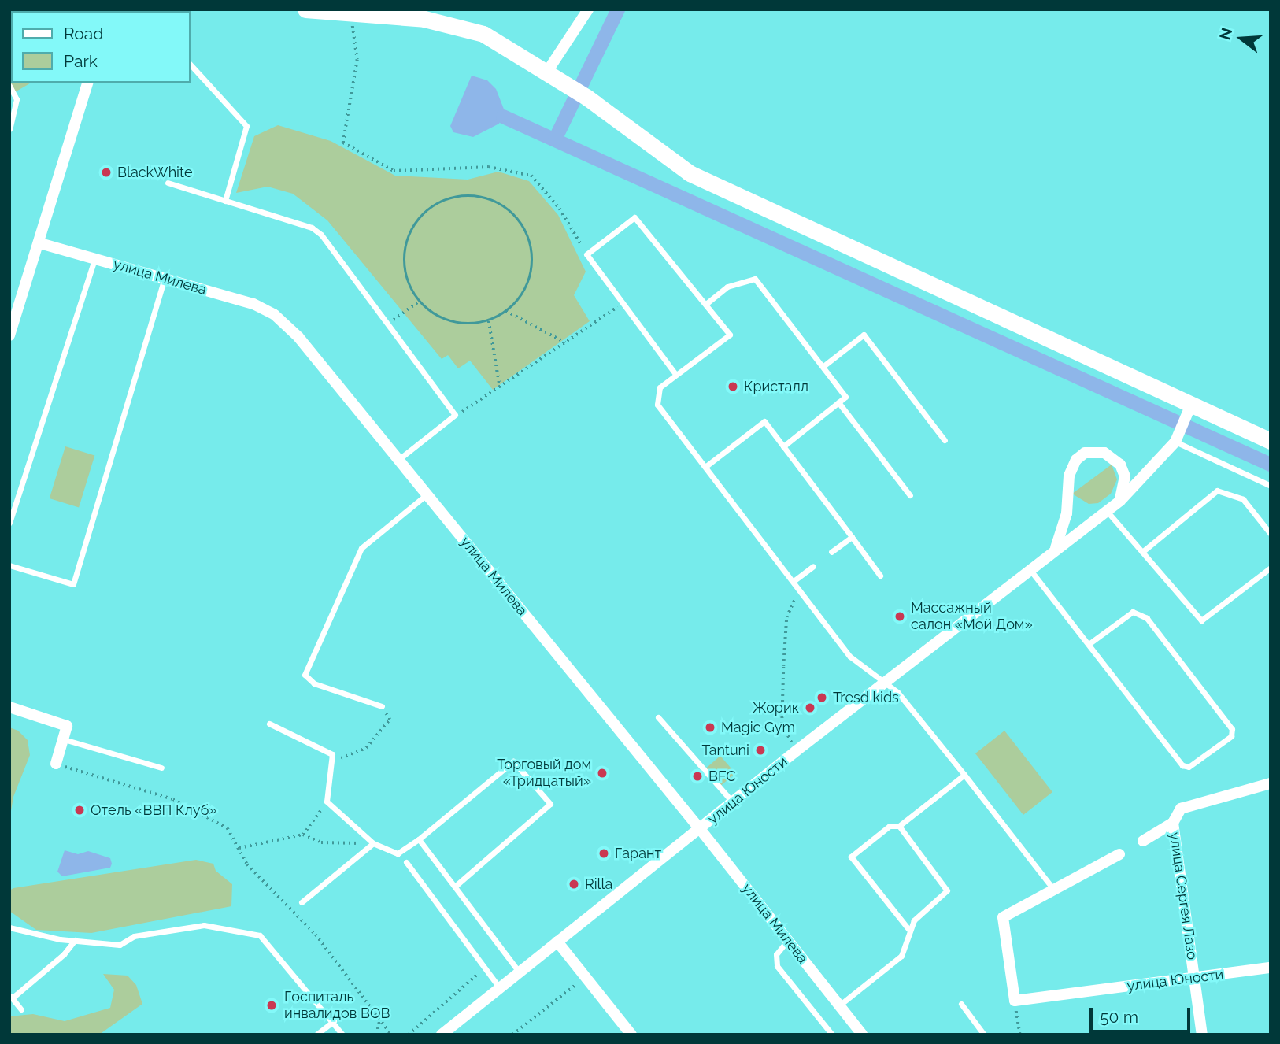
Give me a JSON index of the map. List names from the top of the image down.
{
  "streets": {
    "street": ["улица Милева", "улица Юности", "улица Сергея Лазо"]
  },
  "crossings": [
    ["улица Милева", "улица Юности"],
    ["улица Юности", "улица Сергея Лазо"]
  ],
  "places": [
    "BlackWhite",
    "Кристалл",
    "Массажный салон «Мой Дом»",
    "Tresd kids",
    "Жорик",
    "Magic Gym",
    "Tantuni",
    "Торговый дом «Тридцатый»",
    "BFC",
    "Отель «ВВП Клуб»",
    "Гарант",
    "Rilla",
    "Госпиталь инвалидов ВОВ"
  ],
  "legend": ["Road", "Park"],
  "scale_bar": "50 m",
  "north": "left"
}
